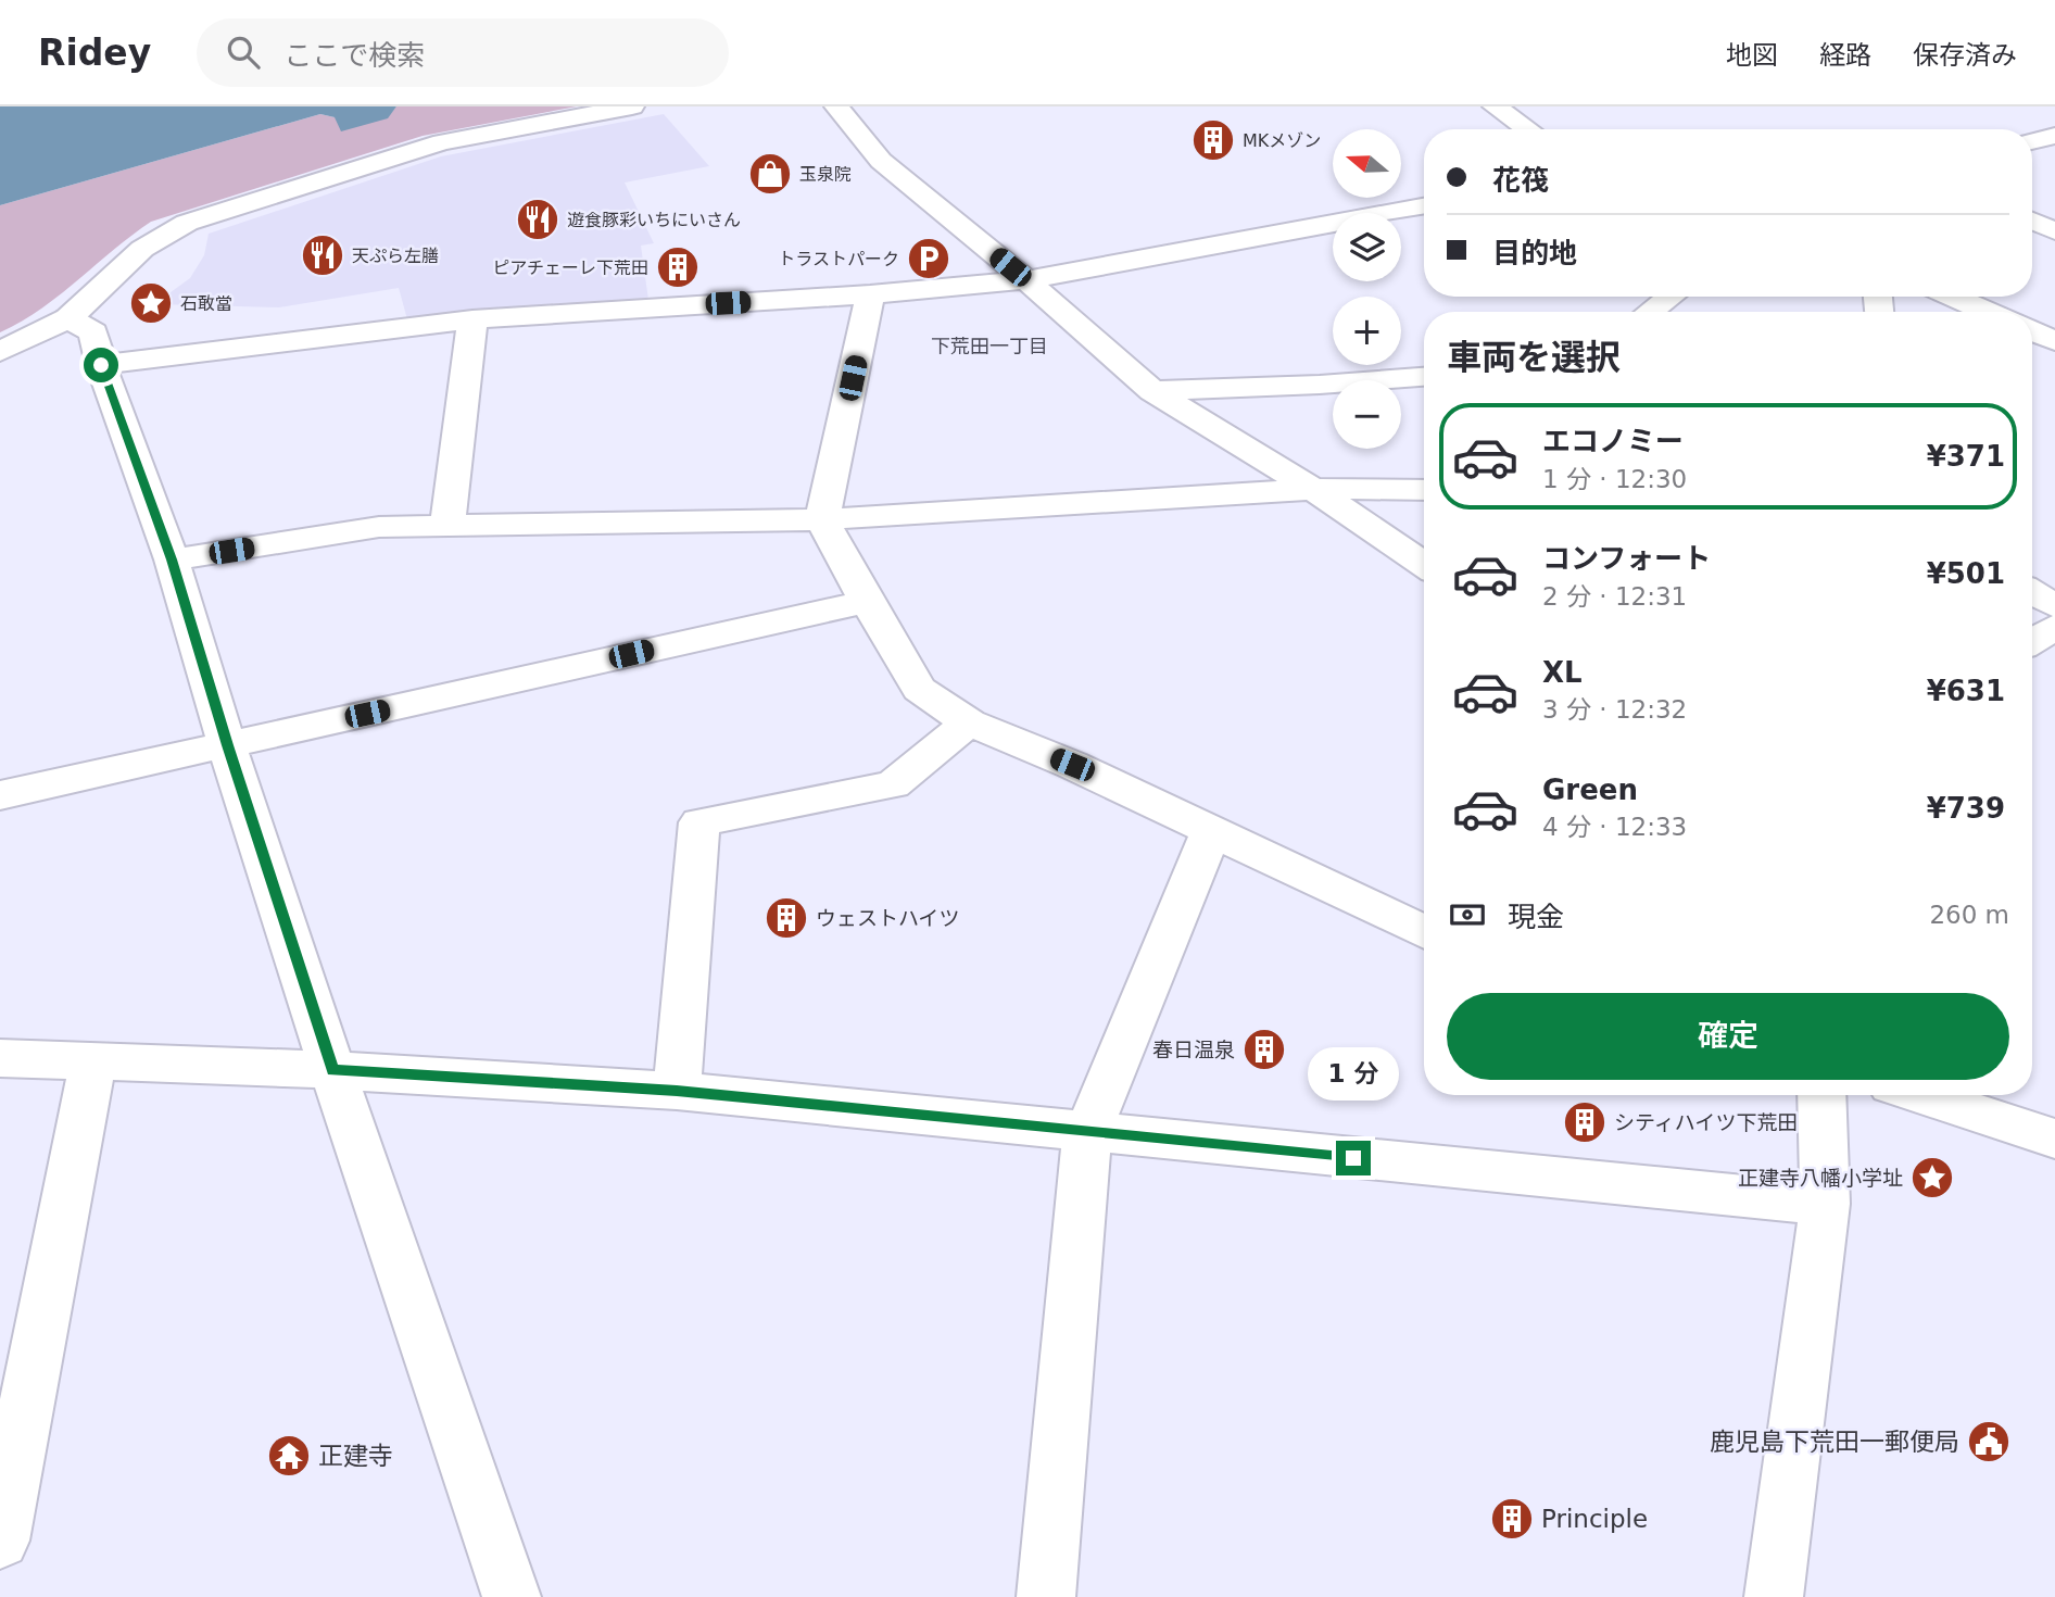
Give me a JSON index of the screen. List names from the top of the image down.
{
  "districts": ["下荒田一丁目"],
  "places": {
    "building": [
      "MKメゾン",
      "ピアチェーレ下荒田",
      "ウェストハイツ",
      "春日温泉",
      "シティハイツ下荒田",
      "Principle"
    ],
    "shop": ["玉泉院"],
    "restaurant": ["遊食豚彩いちにいさん", "天ぷら左膳"],
    "parking": ["トラストパーク"],
    "place": ["石敢當", "正建寺八幡小学址"],
    "public building": ["鹿児島下荒田一郵便局"],
    "temple": ["正建寺"]
  },
  "north": "left",
  "page": {
    "header": "Ridey",
    "search": "ここで検索",
    "nav": ["地図", "経路", "保存済み"],
    "map_buttons": ["+", "−"],
    "banner": ["花筏", "目的地"],
    "heading": "車両を選択",
    "list": [
      {
        "name": "エコノミー",
        "note": "1 分 · 12:30",
        "value": "¥371"
      },
      {
        "name": "コンフォート",
        "note": "2 分 · 12:31",
        "value": "¥501"
      },
      {
        "name": "XL",
        "note": "3 分 · 12:32",
        "value": "¥631"
      },
      {
        "name": "Green",
        "note": "4 分 · 12:33",
        "value": "¥739"
      }
    ],
    "pay": ["現金", "260 m"],
    "buttons": "確定",
    "bubble": "1 分"
  }
}
